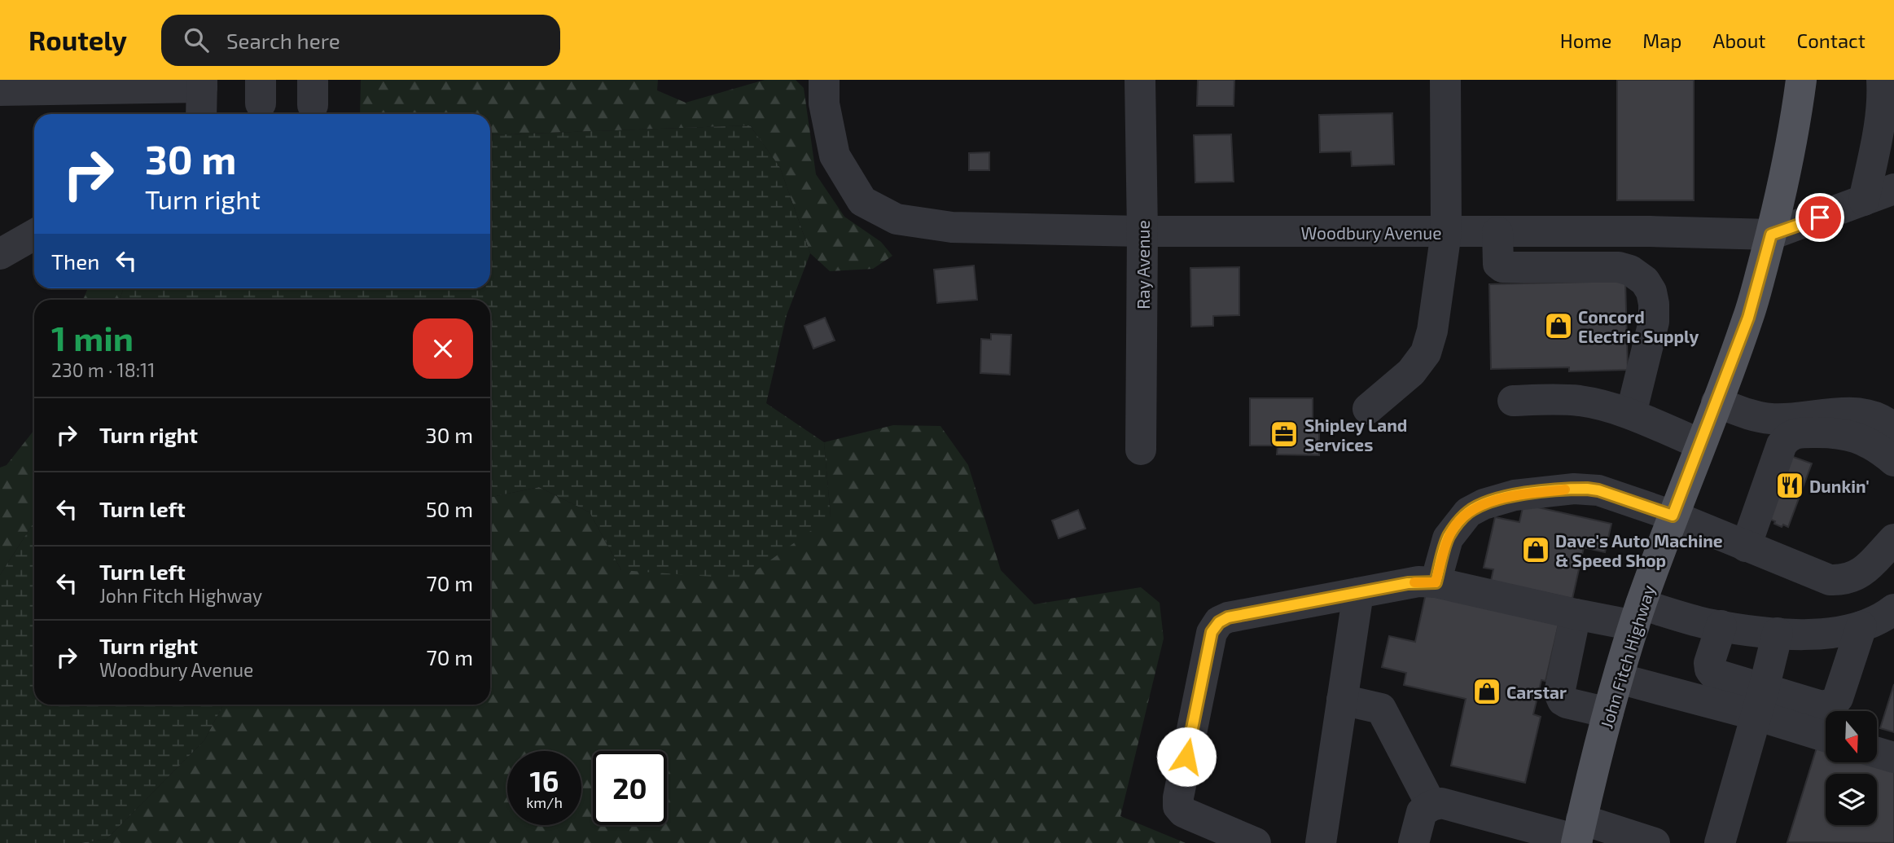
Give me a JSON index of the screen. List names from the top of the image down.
{
  "streets": {
    "main road": ["John Fitch Highway"],
    "street": ["Woodbury Avenue", "Ray Avenue"]
  },
  "crossings": [
    ["Woodbury Avenue", "Ray Avenue"],
    ["Woodbury Avenue", "John Fitch Highway"]
  ],
  "places": {
    "shop": ["Concord Electric Supply", "Dave's Auto Machine & Speed Shop", "Carstar"],
    "office": ["Shipley Land Services"],
    "restaurant": ["Dunkin'"]
  },
  "north": "bottom",
  "page": {
    "header": "Routely",
    "search": "Search here",
    "nav": [
      "Home",
      "Map",
      "About",
      "Contact"
    ],
    "turn": ["30 m", "Turn right"],
    "then": "Then",
    "heading": ["1 min", "230 m · 18:11"],
    "list": [
      {
        "name": "Turn right",
        "value": "30 m"
      },
      {
        "name": "Turn left",
        "value": "50 m"
      },
      {
        "name": "Turn left",
        "note": "John Fitch Highway",
        "value": "70 m"
      },
      {
        "name": "Turn right",
        "note": "Woodbury Avenue",
        "value": "70 m"
      }
    ],
    "speed": "16 km/h",
    "limit": "20"
  }
}
